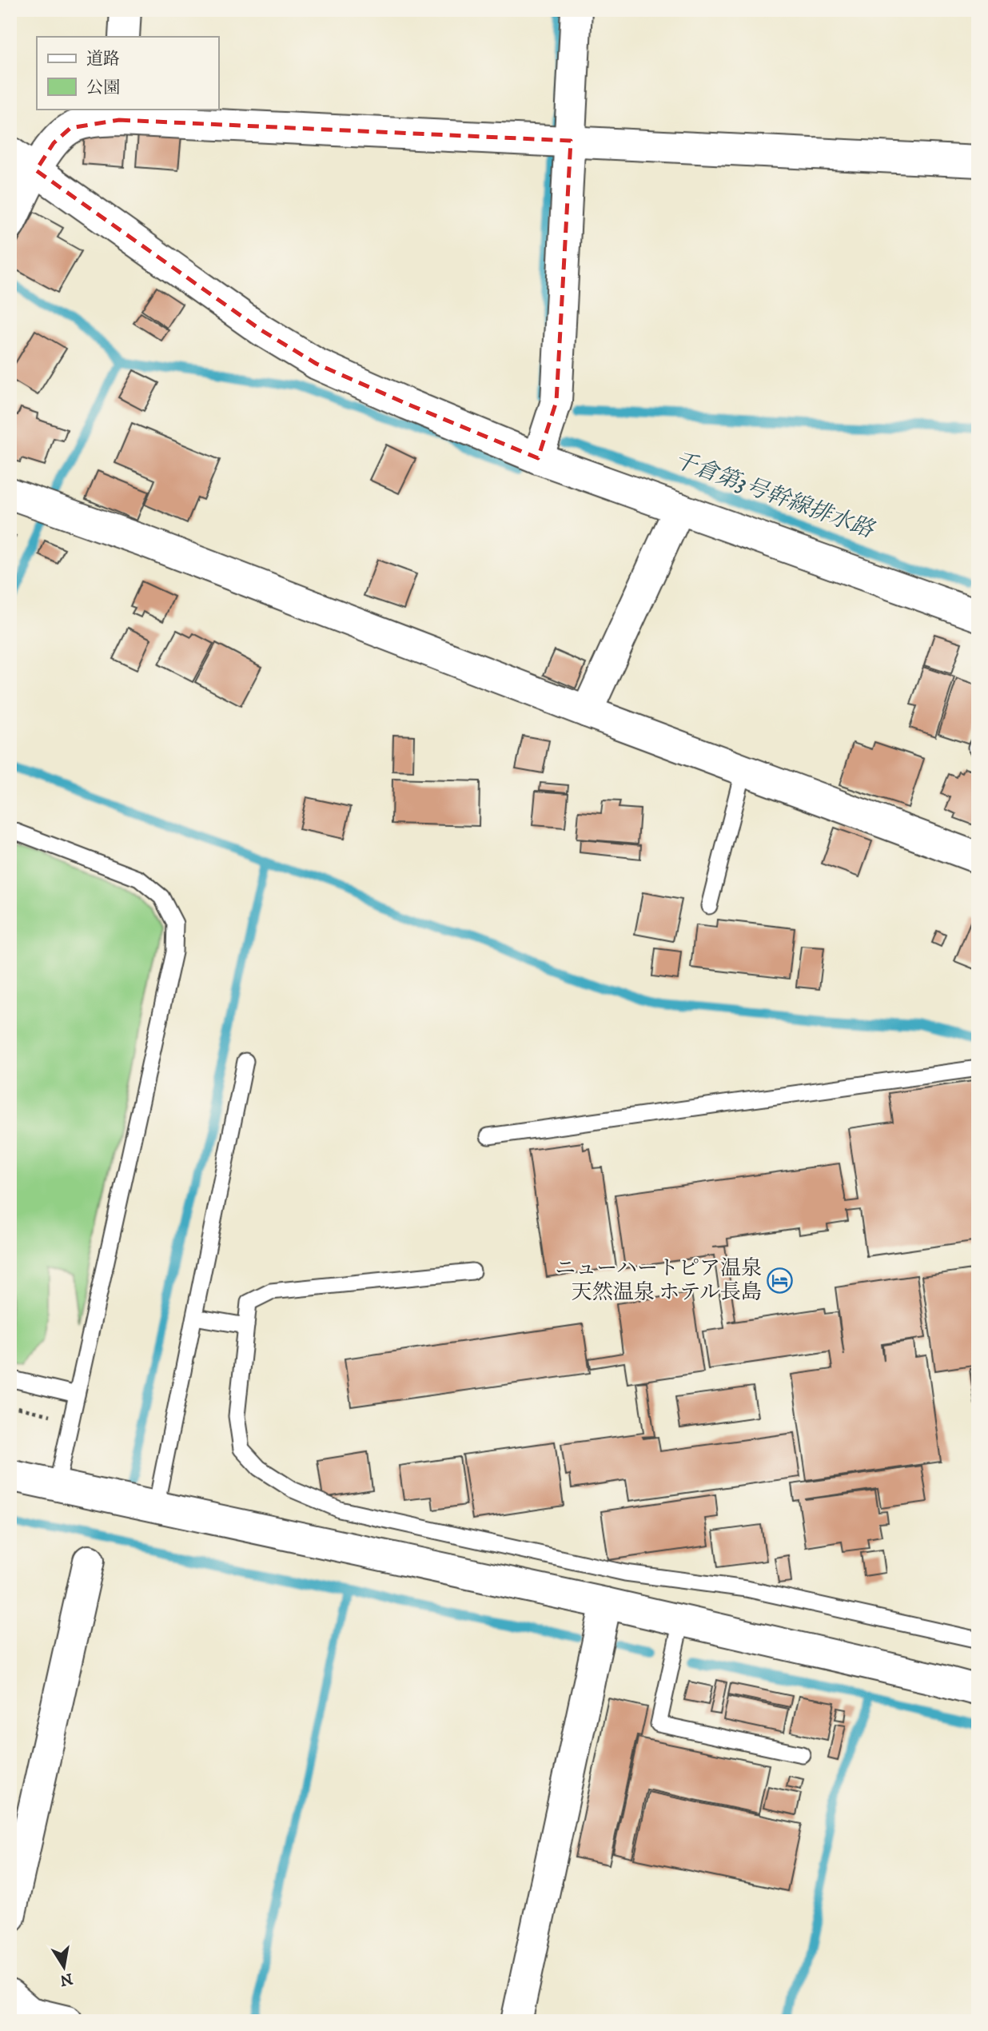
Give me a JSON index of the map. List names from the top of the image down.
{
  "water": ["千倉第3号幹線排水路"],
  "places": {
    "hotel": ["ニューハートピア温泉 天然温泉 ホテル長島"]
  },
  "legend": ["道路", "公園"],
  "north": "bottom"
}
